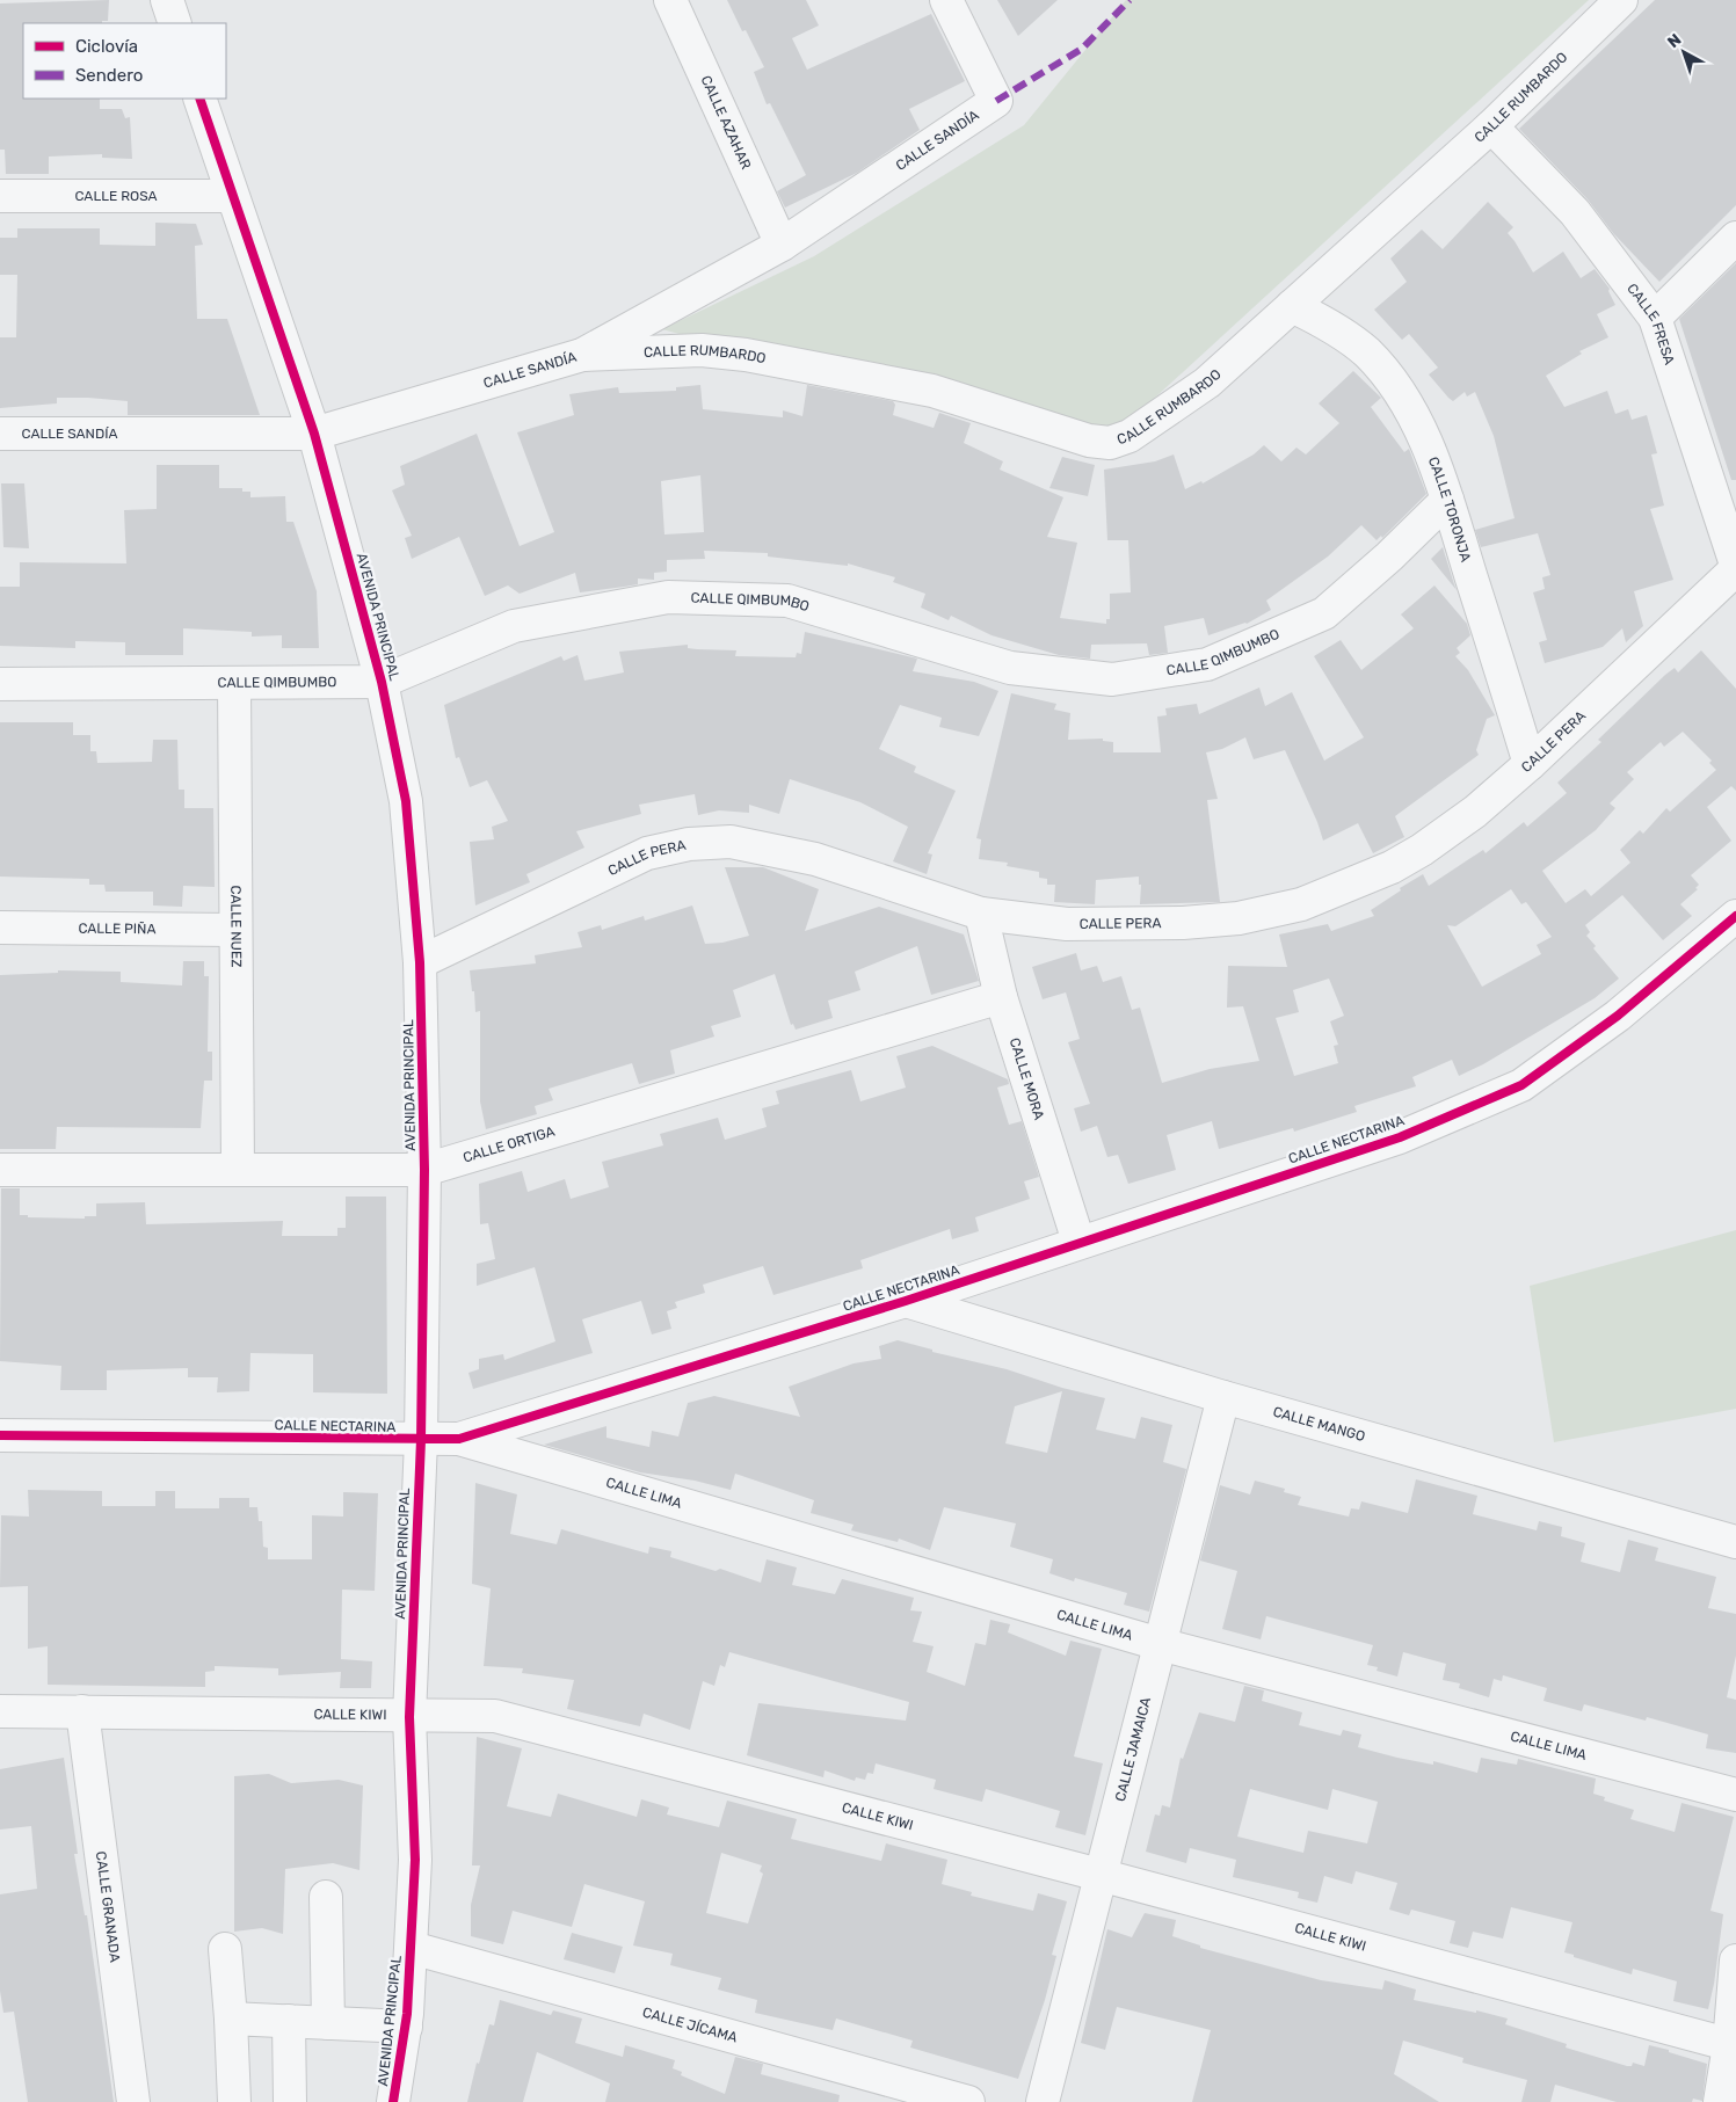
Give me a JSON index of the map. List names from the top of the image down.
{
  "streets": {
    "street": [
      "CALLE RUMBARDO",
      "CALLE AZAHAR",
      "CALLE SANDÍA",
      "CALLE ROSA",
      "CALLE FRESA",
      "CALLE TORONJA",
      "CALLE QIMBUMBO",
      "AVENIDA PRINCIPAL",
      "CALLE PERA",
      "CALLE NUEZ",
      "CALLE PIÑA",
      "CALLE MORA",
      "CALLE NECTARINA",
      "CALLE ORTIGA",
      "CALLE MANGO",
      "CALLE LIMA",
      "CALLE KIWI",
      "CALLE JAMAICA",
      "CALLE GRANADA",
      "CALLE JÍCAMA"
    ]
  },
  "crossings": [
    ["CALLE RUMBARDO", "CALLE SANDÍA"],
    ["CALLE RUMBARDO", "CALLE FRESA"],
    ["CALLE RUMBARDO", "CALLE TORONJA"],
    ["CALLE AZAHAR", "CALLE SANDÍA"],
    ["CALLE SANDÍA", "AVENIDA PRINCIPAL"],
    ["CALLE ROSA", "AVENIDA PRINCIPAL"],
    ["CALLE TORONJA", "CALLE QIMBUMBO"],
    ["CALLE TORONJA", "CALLE PERA"],
    ["CALLE QIMBUMBO", "AVENIDA PRINCIPAL"],
    ["CALLE QIMBUMBO", "CALLE NUEZ"],
    ["AVENIDA PRINCIPAL", "CALLE PERA"],
    ["AVENIDA PRINCIPAL", "CALLE NECTARINA"],
    ["AVENIDA PRINCIPAL", "CALLE ORTIGA"],
    ["AVENIDA PRINCIPAL", "CALLE KIWI"],
    ["AVENIDA PRINCIPAL", "CALLE JÍCAMA"],
    ["CALLE PERA", "CALLE MORA"],
    ["CALLE NUEZ", "CALLE PIÑA"],
    ["CALLE NUEZ", "CALLE ORTIGA"],
    ["CALLE MORA", "CALLE NECTARINA"],
    ["CALLE MORA", "CALLE ORTIGA"],
    ["CALLE NECTARINA", "CALLE MANGO"],
    ["CALLE NECTARINA", "CALLE LIMA"],
    ["CALLE MANGO", "CALLE JAMAICA"],
    ["CALLE LIMA", "CALLE JAMAICA"],
    ["CALLE KIWI", "CALLE JAMAICA"],
    ["CALLE KIWI", "CALLE GRANADA"]
  ],
  "legend": ["Ciclovía", "Sendero"],
  "north": "top left"
}
